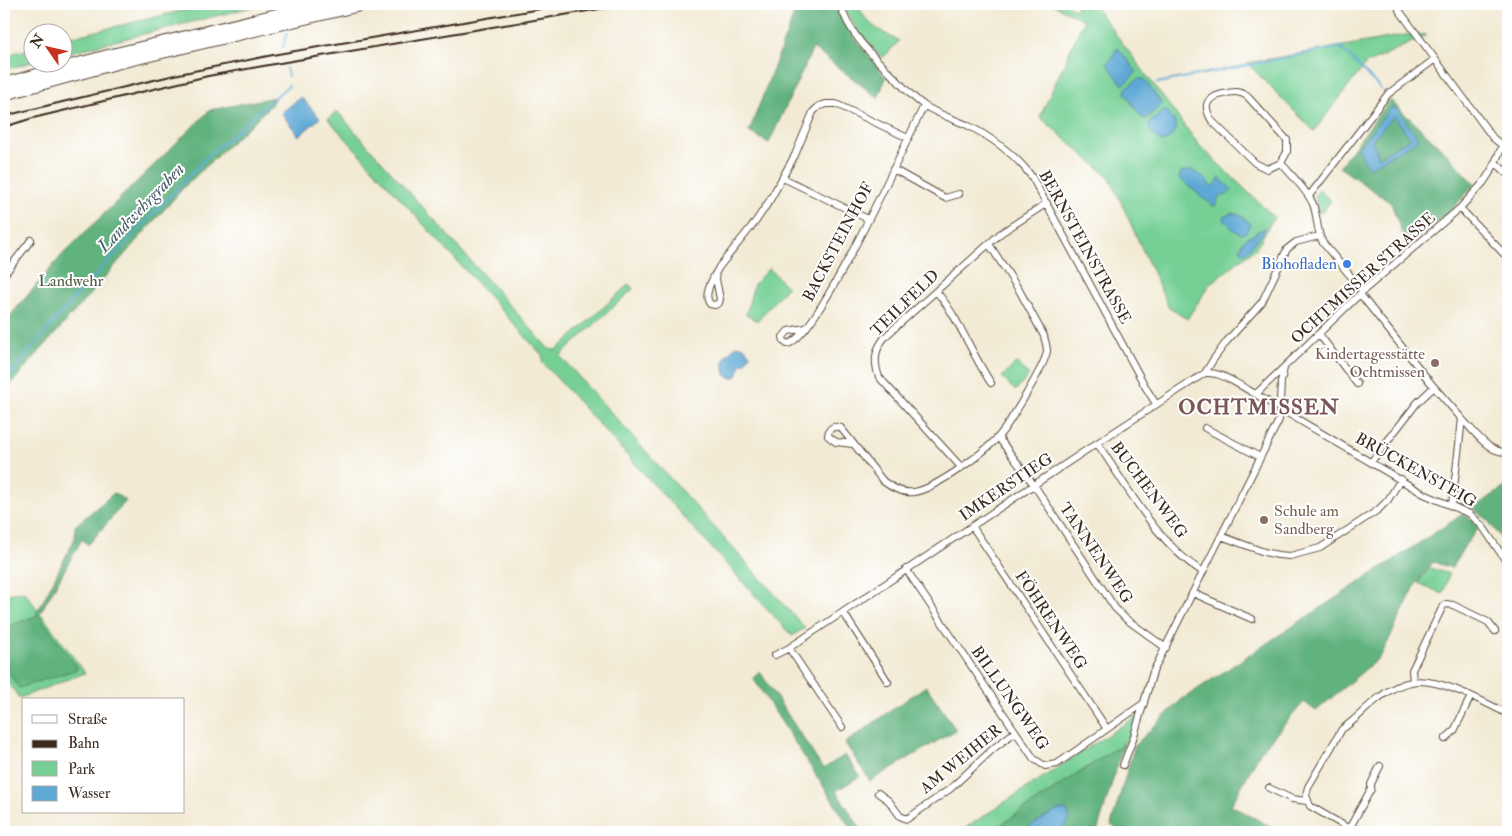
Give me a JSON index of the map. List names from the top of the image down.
{
  "streets": {
    "street": [
      "BACKSTEINHOF",
      "BERNSTEINSTRASSE",
      "OCHTMISSER STRASSE",
      "TEILFELD",
      "BRÜCKENSTEIG",
      "IMKERSTIEG",
      "BUCHENWEG",
      "TANNENWEG",
      "FÖHRENWEG",
      "BILLUNGWEG",
      "AM WEIHER"
    ]
  },
  "crossings": [
    ["BACKSTEINHOF", "BERNSTEINSTRASSE"],
    ["BERNSTEINSTRASSE", "TEILFELD"],
    ["BERNSTEINSTRASSE", "IMKERSTIEG"],
    ["OCHTMISSER STRASSE", "BRÜCKENSTEIG"],
    ["IMKERSTIEG", "BUCHENWEG"],
    ["IMKERSTIEG", "TANNENWEG"],
    ["IMKERSTIEG", "FÖHRENWEG"],
    ["IMKERSTIEG", "BILLUNGWEG"],
    ["FÖHRENWEG", "BILLUNGWEG"],
    ["BILLUNGWEG", "AM WEIHER"]
  ],
  "districts": ["OCHTMISSEN"],
  "water": ["Landwehrgraben"],
  "parks": ["Landwehr"],
  "places": ["Biohofladen", "Kindertagesstätte Ochtmissen", "Schule am Sandberg"],
  "legend": [
    "Straße",
    "Bahn",
    "Park",
    "Wasser"
  ],
  "north": "top left"
}
